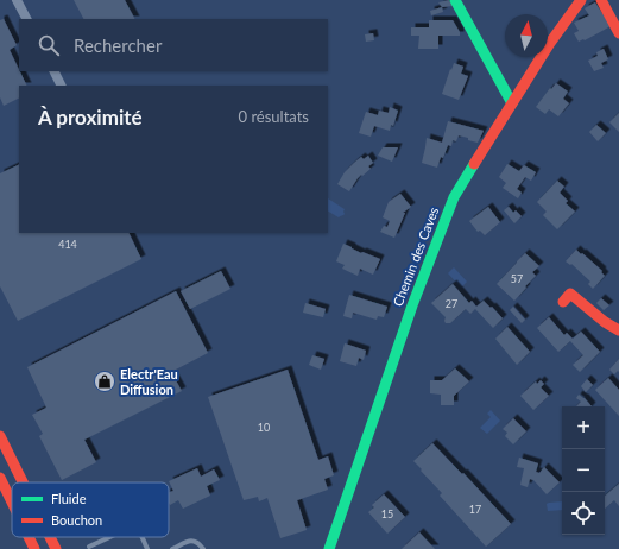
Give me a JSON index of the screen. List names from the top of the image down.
{
  "streets": {
    "street": ["Chemin des Caves"]
  },
  "places": {
    "shop": ["Electr'Eau Diffusion"]
  },
  "house_numbers": [
    "414",
    "57",
    "27",
    "10",
    "17",
    "15"
  ],
  "legend": ["Fluide", "Bouchon"],
  "north": "top",
  "page": {
    "search": "Rechercher",
    "heading": ["À proximité", "0 résultats"],
    "map_buttons": ["+", "−"]
  }
}
